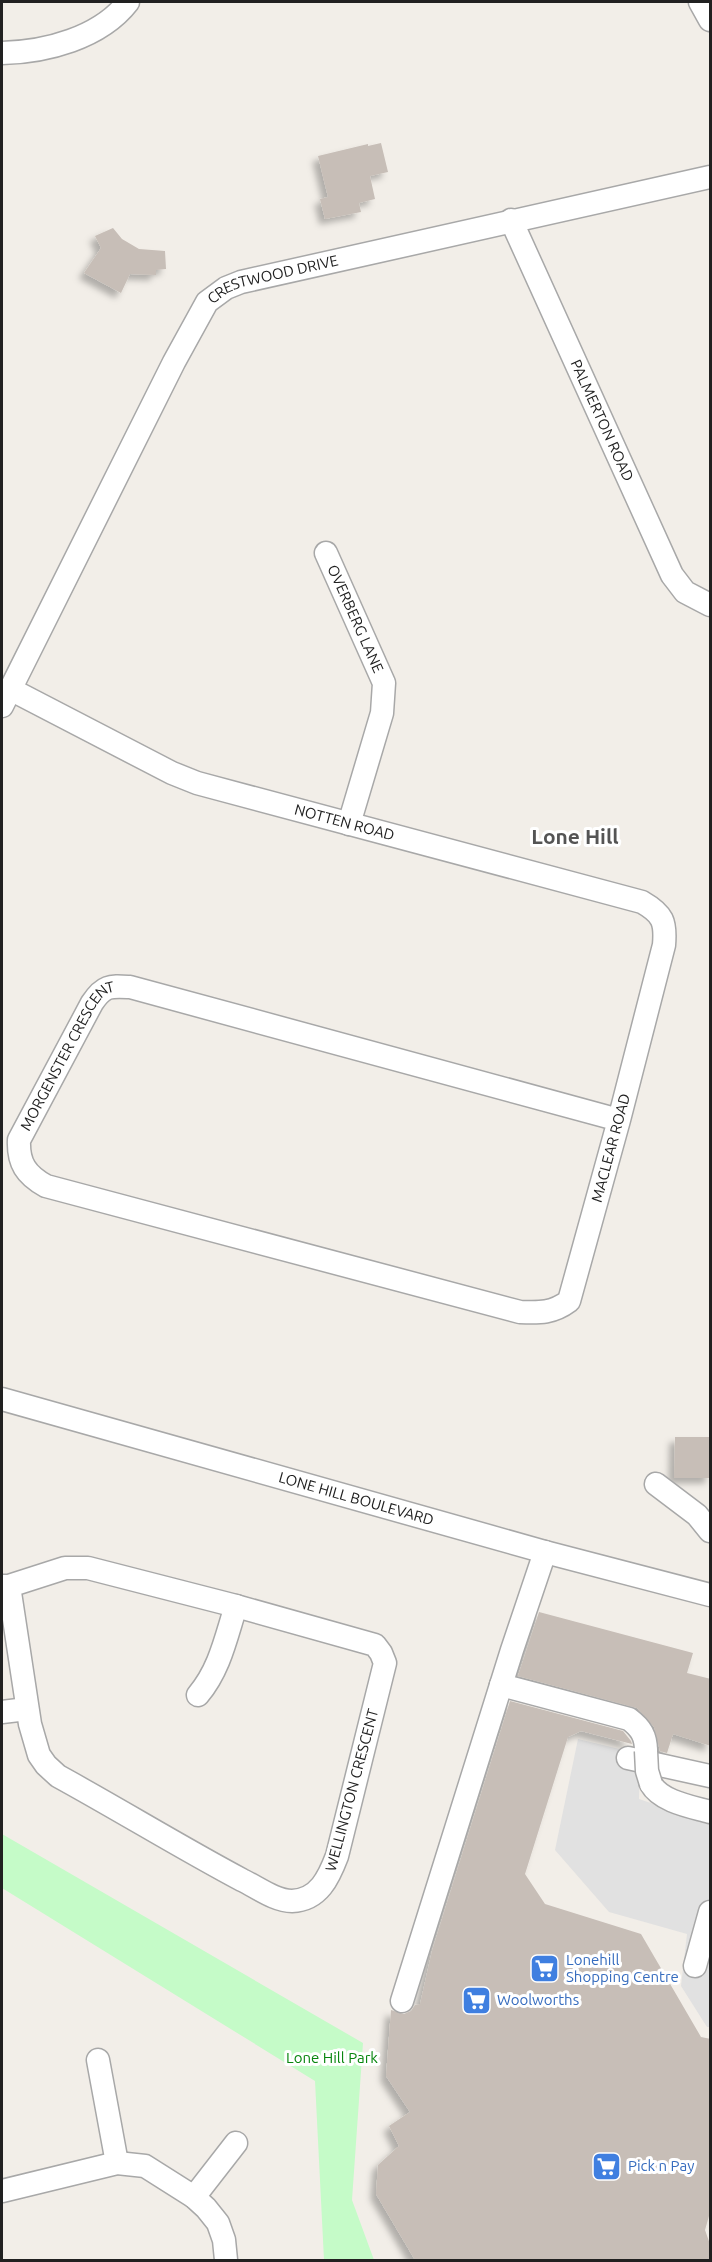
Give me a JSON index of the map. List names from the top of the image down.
{
  "streets": {
    "street": [
      "CRESTWOOD DRIVE",
      "PALMERTON ROAD",
      "OVERBERG LANE",
      "NOTTEN ROAD",
      "MORGENSTER CRESCENT",
      "MACLEAR ROAD",
      "LONE HILL BOULEVARD",
      "WELLINGTON CRESCENT"
    ]
  },
  "crossings": [
    ["CRESTWOOD DRIVE", "PALMERTON ROAD"],
    ["CRESTWOOD DRIVE", "NOTTEN ROAD"],
    ["OVERBERG LANE", "NOTTEN ROAD"],
    ["NOTTEN ROAD", "MACLEAR ROAD"],
    ["MORGENSTER CRESCENT", "MACLEAR ROAD"]
  ],
  "districts": ["Lone Hill"],
  "parks": ["Lone Hill Park"],
  "places": {
    "supermarket": ["Lonehill Shopping Centre", "Woolworths", "Pick n Pay"]
  }
}
